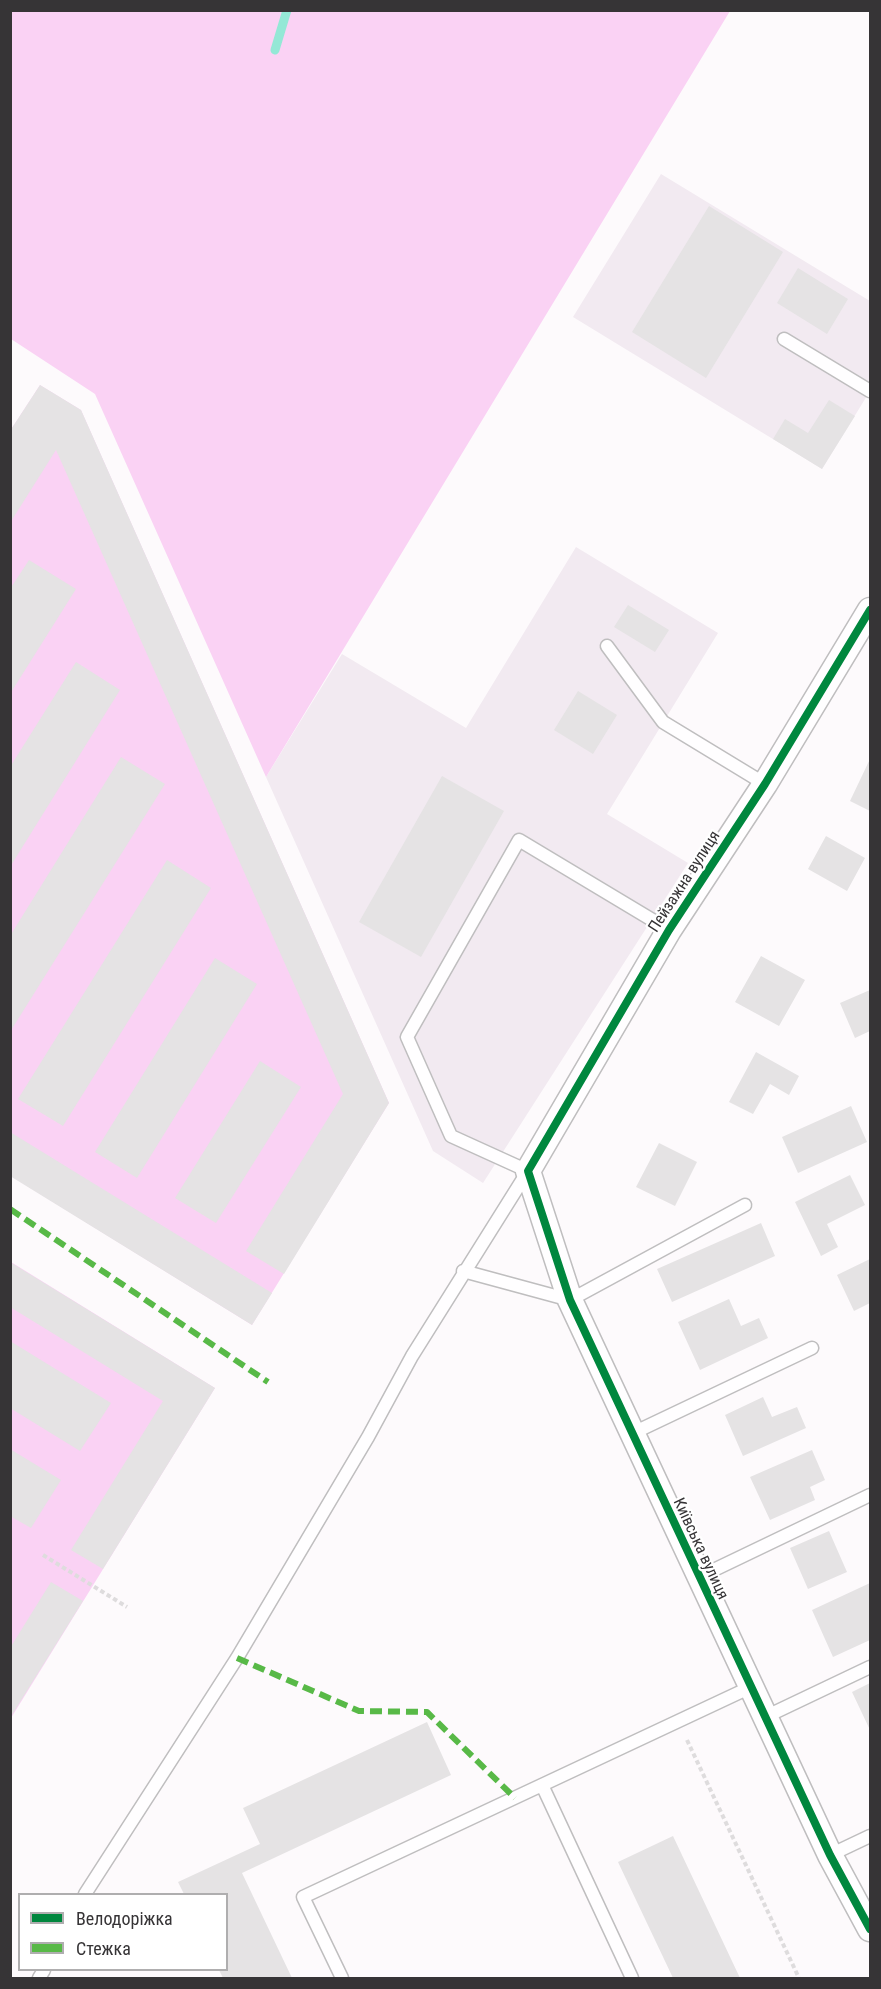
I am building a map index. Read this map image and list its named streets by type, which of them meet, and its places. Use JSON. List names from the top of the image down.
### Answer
{
  "streets": {
    "street": ["Пейзажна вулиця", "Київська вулиця"]
  },
  "crossings": [
    ["Пейзажна вулиця", "Київська вулиця"]
  ],
  "legend": ["Велодоріжка", "Стежка"]
}
